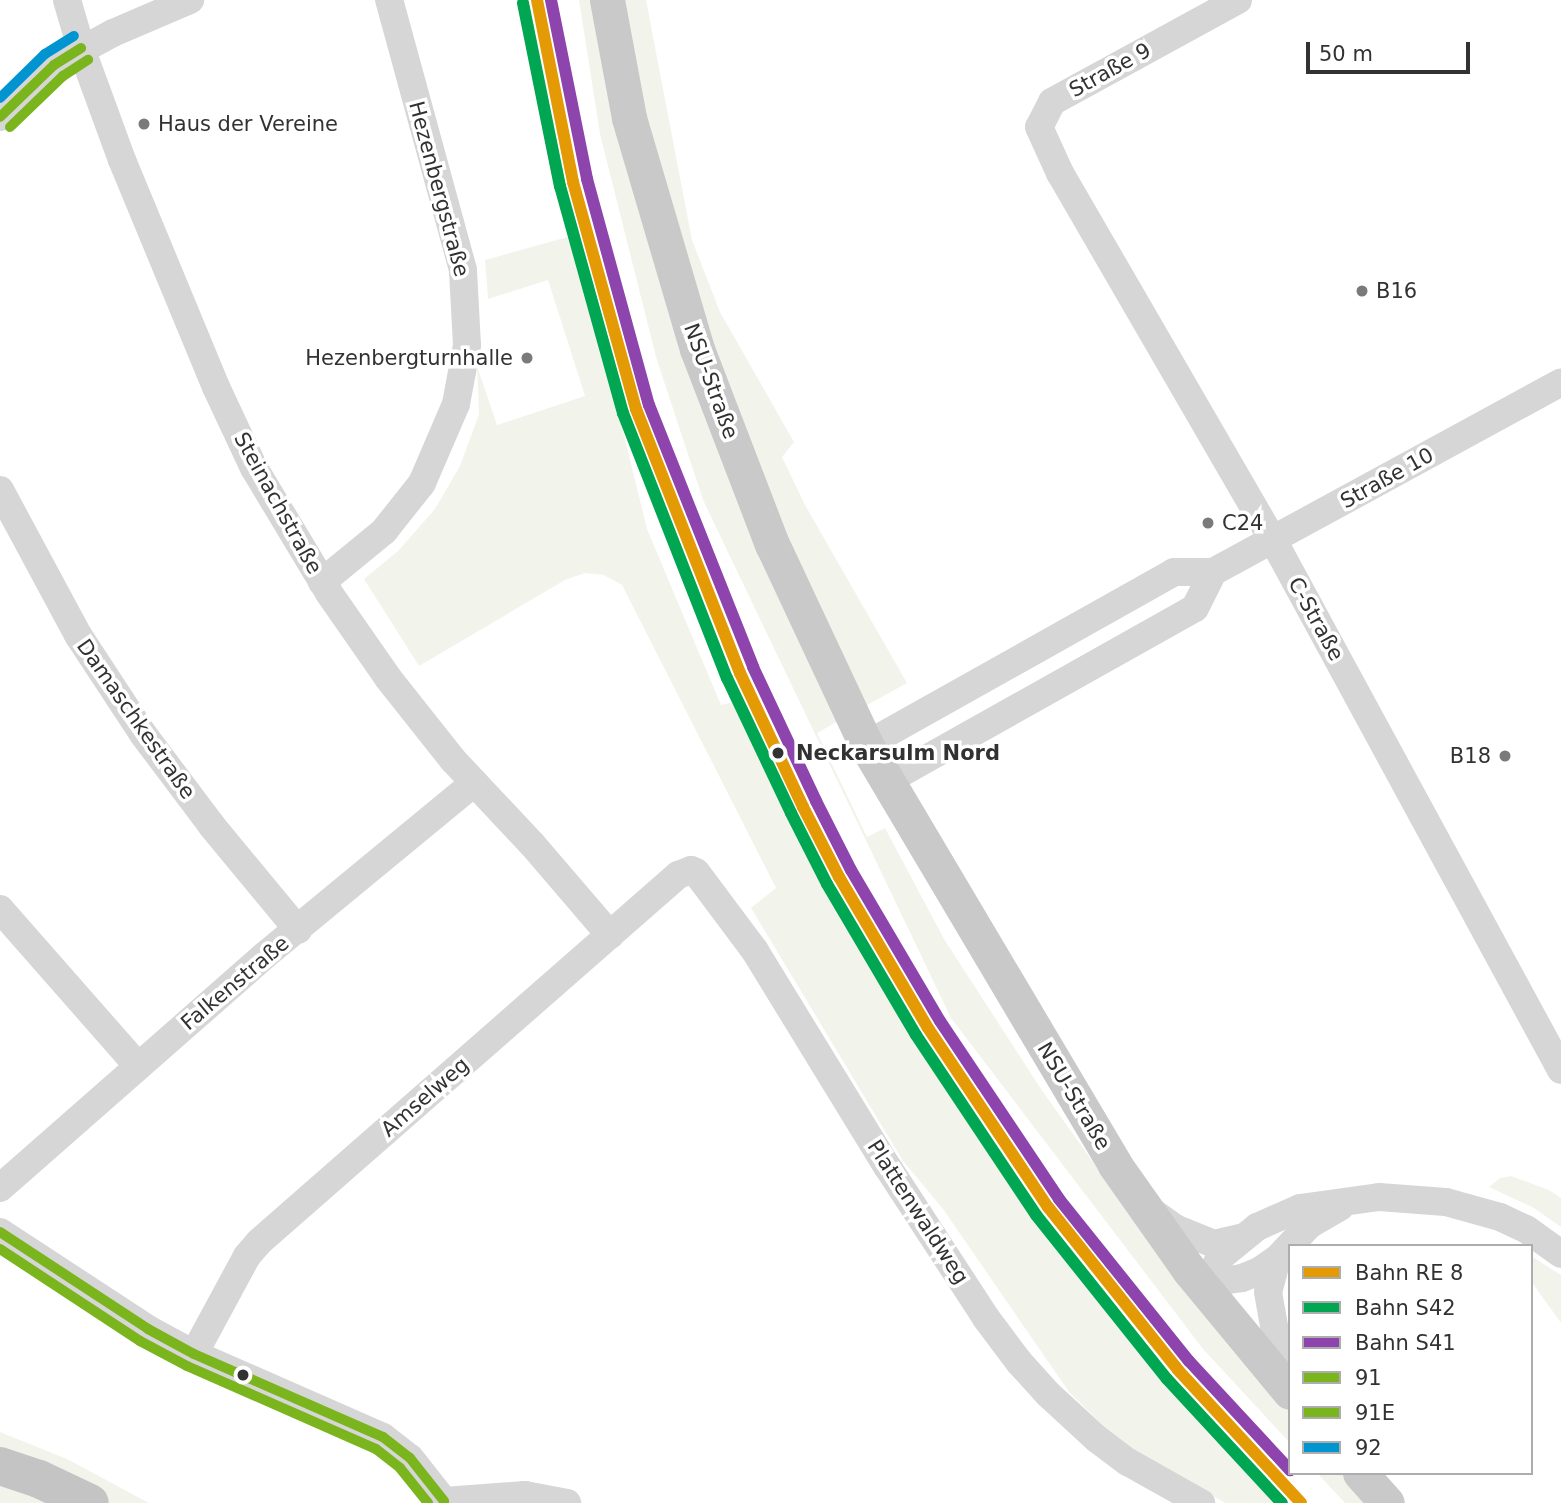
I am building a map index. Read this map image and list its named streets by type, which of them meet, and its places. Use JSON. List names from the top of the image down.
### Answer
{
  "streets": {
    "main road": ["NSU-Straße"],
    "street": [
      "Straße 9",
      "Hezenbergstraße",
      "Straße 10",
      "Steinachstraße",
      "C-Straße",
      "Damaschkestraße",
      "Falkenstraße",
      "Amselweg",
      "Plattenwaldweg"
    ]
  },
  "crossings": [
    ["Straße 9", "C-Straße"],
    ["Hezenbergstraße", "Steinachstraße"],
    ["Straße 10", "C-Straße"],
    ["Steinachstraße", "Falkenstraße"],
    ["Steinachstraße", "Amselweg"],
    ["Damaschkestraße", "Falkenstraße"],
    ["Amselweg", "Plattenwaldweg"]
  ],
  "places": [
    "Haus der Vereine",
    "B16",
    "Hezenbergturnhalle",
    "C24",
    "Neckarsulm Nord",
    "B18"
  ],
  "lines": [
    "rail line S41",
    "rail line S42",
    "transit line 92",
    "transit line 91",
    "transit line 91E"
  ],
  "legend": [
    "Bahn RE 8",
    "Bahn S42",
    "Bahn S41",
    "91",
    "91E",
    "92"
  ],
  "scale_bar": "50 m"
}
